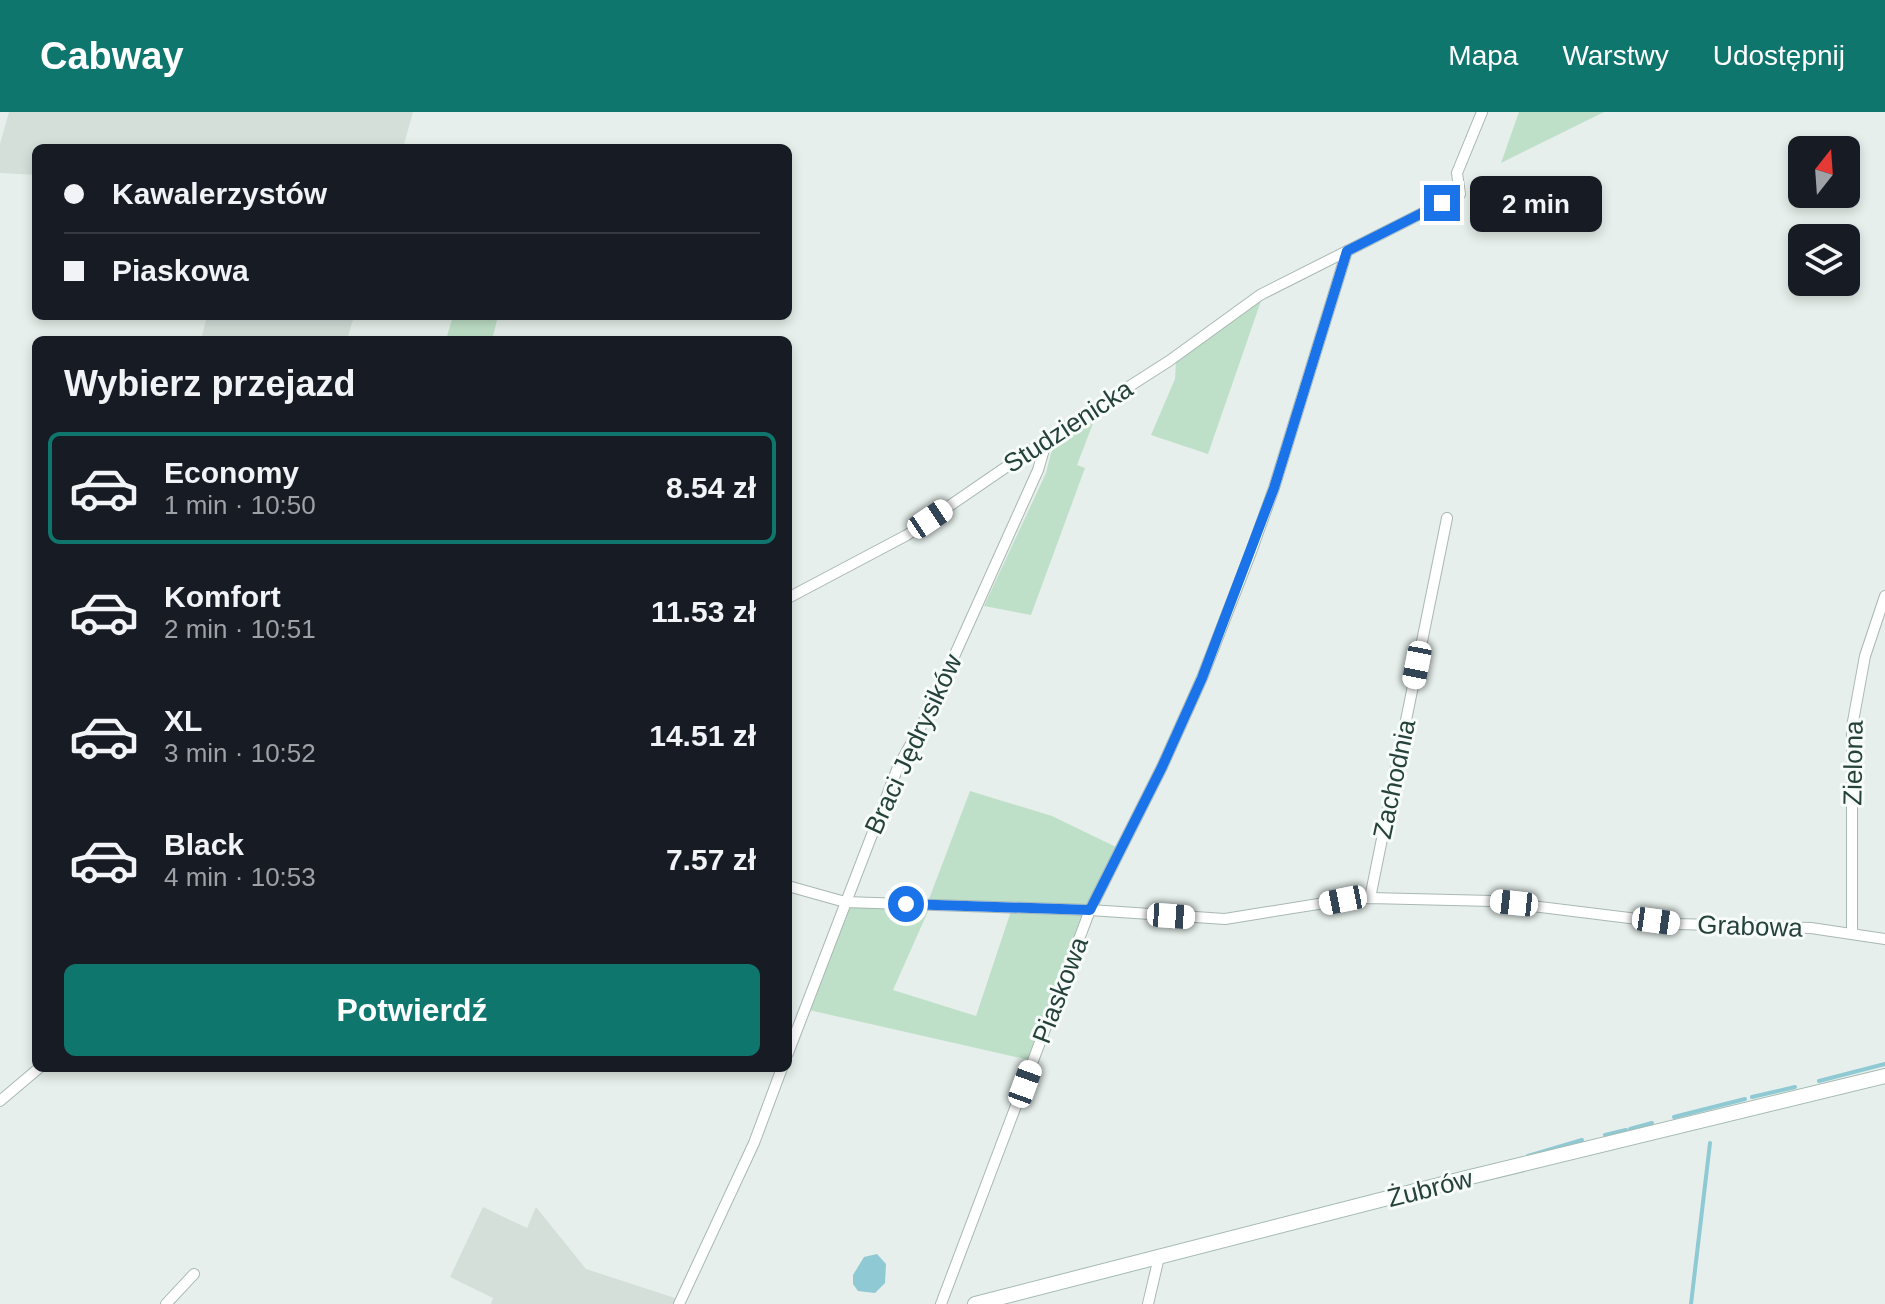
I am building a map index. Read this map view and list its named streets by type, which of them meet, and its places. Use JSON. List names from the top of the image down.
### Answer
{
  "streets": {
    "main road": ["Żubrów"],
    "street": [
      "Studzienicka",
      "Braci Jędrysików",
      "Zielona",
      "Zachodnia",
      "Grabowa",
      "Piaskowa"
    ]
  },
  "crossings": [
    ["Studzienicka", "Braci Jędrysików"],
    ["Studzienicka", "Piaskowa"],
    ["Braci Jędrysików", "Grabowa"],
    ["Zielona", "Grabowa"],
    ["Zachodnia", "Grabowa"],
    ["Grabowa", "Piaskowa"]
  ],
  "north": "top",
  "page": {
    "header": "Cabway",
    "nav": ["Mapa", "Warstwy", "Udostępnij"],
    "banner": ["Kawalerzystów", "Piaskowa"],
    "bubble": "2 min",
    "heading": "Wybierz przejazd",
    "list": [
      {
        "name": "Economy",
        "note": "1 min · 10:50",
        "value": "8.54 zł"
      },
      {
        "name": "Komfort",
        "note": "2 min · 10:51",
        "value": "11.53 zł"
      },
      {
        "name": "XL",
        "note": "3 min · 10:52",
        "value": "14.51 zł"
      },
      {
        "name": "Black",
        "note": "4 min · 10:53",
        "value": "7.57 zł"
      }
    ],
    "buttons": "Potwierdź"
  }
}
